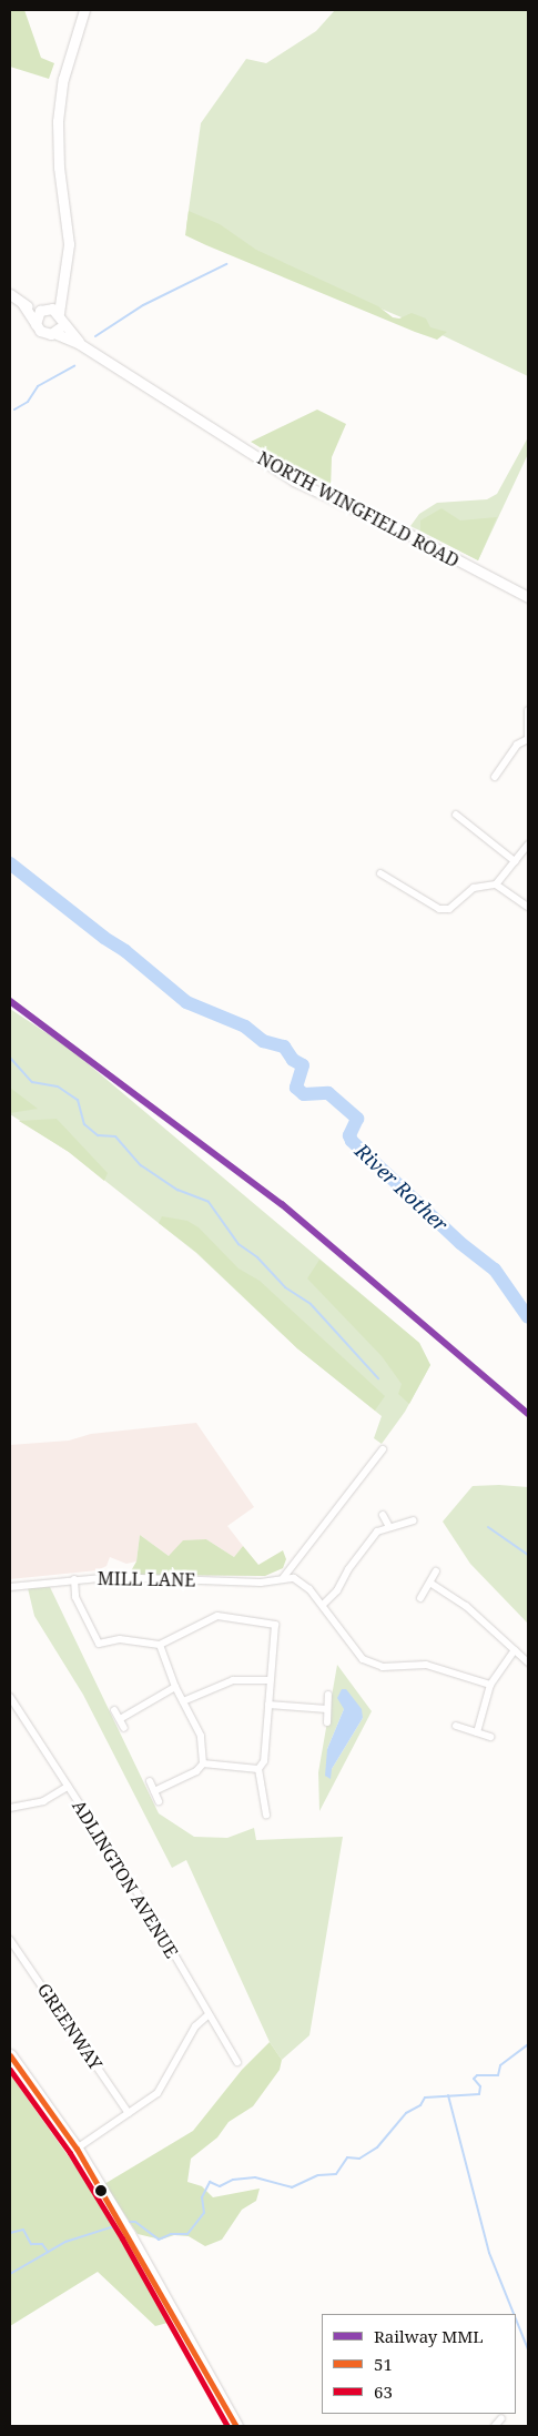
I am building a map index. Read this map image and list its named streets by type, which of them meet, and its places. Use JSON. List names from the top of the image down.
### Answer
{
  "streets": {
    "main road": ["NORTH WINGFIELD ROAD"],
    "street": ["MILL LANE", "ADLINGTON AVENUE", "GREENWAY"]
  },
  "water": ["River Rother"],
  "lines": ["rail line MML", "transit line 51", "transit line 63"],
  "legend": ["Railway MML", "51", "63"]
}
